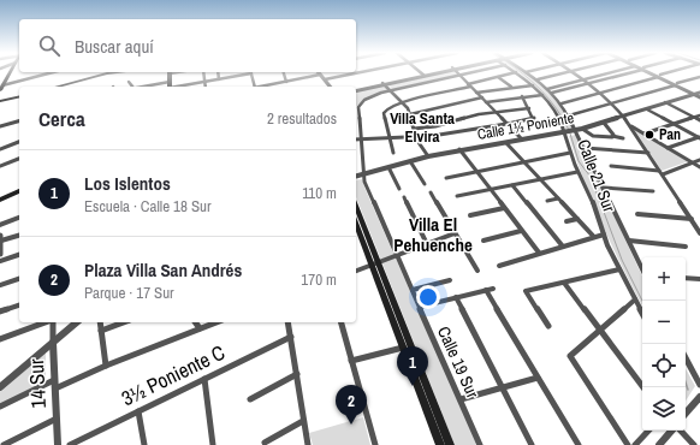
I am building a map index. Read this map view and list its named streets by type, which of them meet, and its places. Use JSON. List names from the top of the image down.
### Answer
{
  "streets": {
    "street": [
      "Calle 1½ Poniente",
      "Calle 21 Sur",
      "Calle 19 Sur",
      "3½ Poniente C",
      "14 Sur"
    ]
  },
  "crossings": [
    ["Calle 1½ Poniente", "Calle 21 Sur"],
    ["Calle 1½ Poniente", "Calle 19 Sur"]
  ],
  "districts": ["Villa Santa Elvira", "Villa El Pehuenche"],
  "places": ["Pan"],
  "page": {
    "search": "Buscar aquí",
    "heading": ["Cerca", "2 resultados"],
    "list": [
      {
        "mark": "1",
        "name": "Los Islentos",
        "note": "Escuela · Calle 18 Sur",
        "value": "110 m"
      },
      {
        "mark": "2",
        "name": "Plaza Villa San Andrés",
        "note": "Parque · 17 Sur",
        "value": "170 m"
      }
    ],
    "map_buttons": ["+", "−"],
    "pins": ["1", "2"]
  }
}
